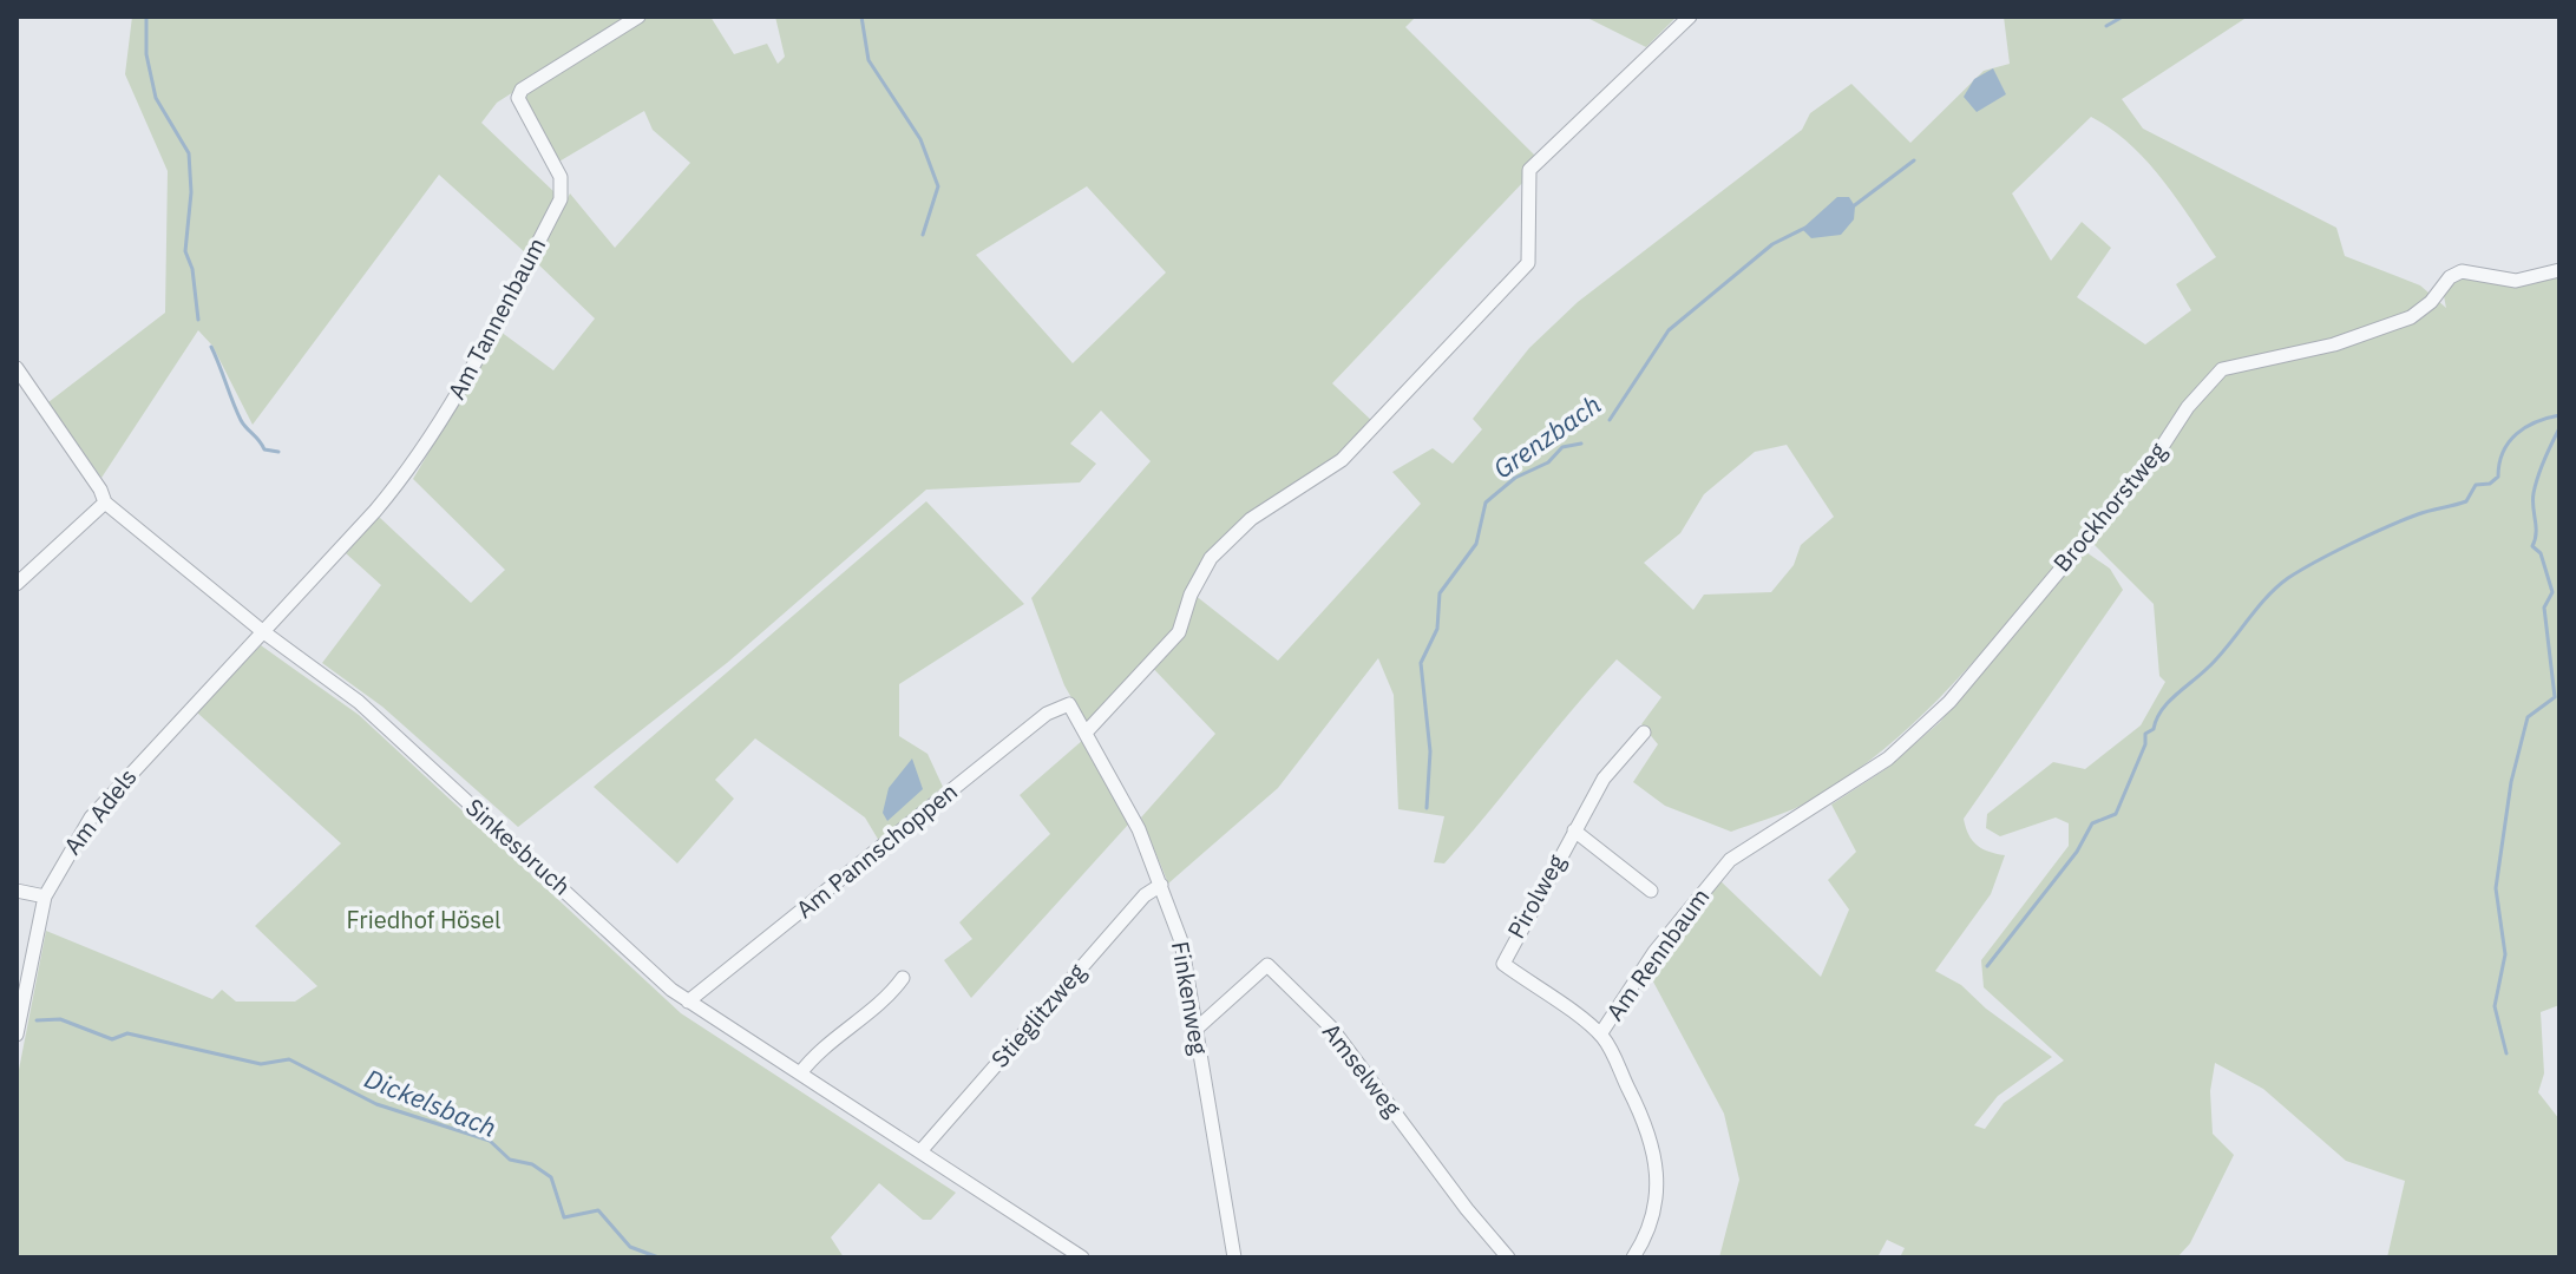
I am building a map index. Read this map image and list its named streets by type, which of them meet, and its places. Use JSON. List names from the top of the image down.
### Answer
{
  "streets": {
    "street": [
      "Am Tannenbaum",
      "Brockhorstweg",
      "Am Adels",
      "Sinkesbruch",
      "Am Pannschoppen",
      "Pirolweg",
      "Am Rennbaum",
      "Finkenweg",
      "Stieglitzweg",
      "Amselweg"
    ]
  },
  "crossings": [
    ["Am Tannenbaum", "Am Adels"],
    ["Am Tannenbaum", "Sinkesbruch"],
    ["Brockhorstweg", "Am Rennbaum"],
    ["Am Adels", "Sinkesbruch"],
    ["Sinkesbruch", "Am Pannschoppen"],
    ["Sinkesbruch", "Stieglitzweg"],
    ["Am Pannschoppen", "Finkenweg"],
    ["Pirolweg", "Am Rennbaum"],
    ["Finkenweg", "Stieglitzweg"],
    ["Finkenweg", "Amselweg"]
  ],
  "water": ["Grenzbach", "Dickelsbach"],
  "parks": ["Friedhof Hösel"]
}
